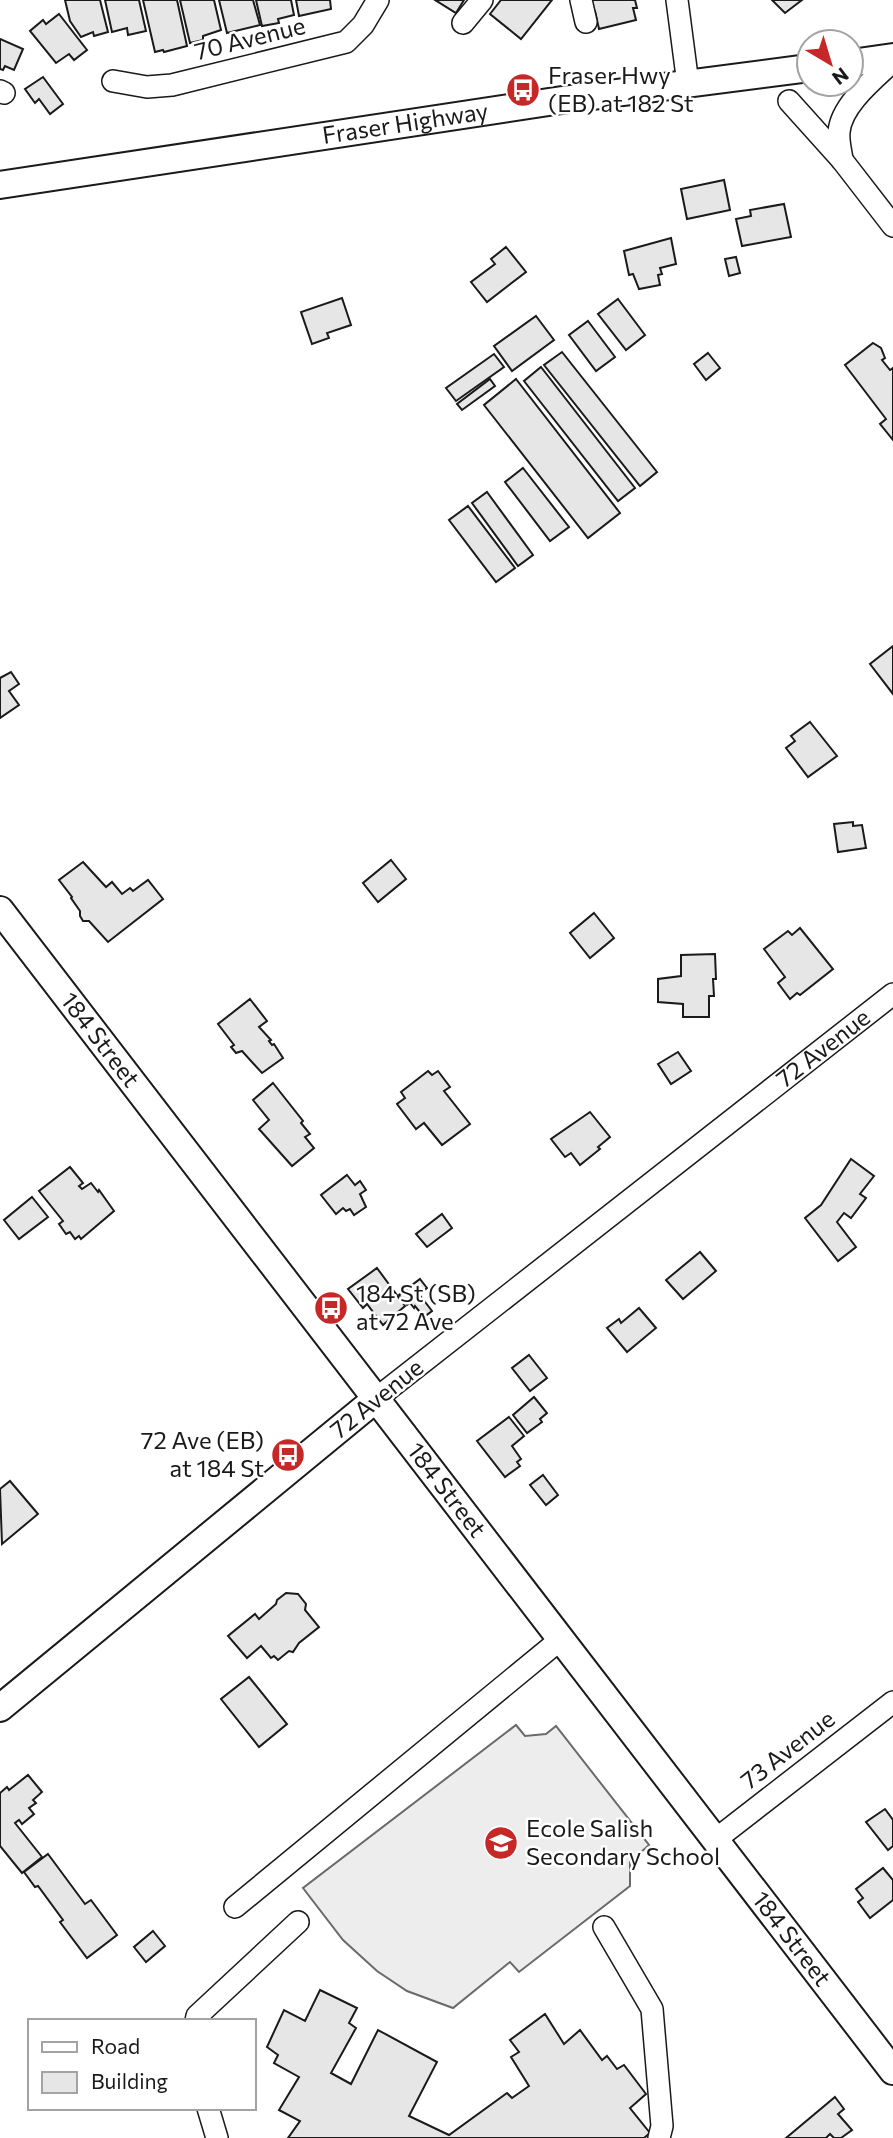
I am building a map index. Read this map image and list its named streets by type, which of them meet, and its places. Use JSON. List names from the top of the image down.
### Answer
{
  "streets": {
    "main road": ["Fraser Highway", "184 Street", "72 Avenue"],
    "street": ["70 Avenue", "73 Avenue"]
  },
  "crossings": [
    ["184 Street", "72 Avenue"],
    ["184 Street", "73 Avenue"]
  ],
  "places": {
    "bus stop": ["Fraser Hwy (EB) at 182 St", "184 St (SB) at 72 Ave", "72 Ave (EB) at 184 St"],
    "school or university": ["Ecole Salish Secondary School"]
  },
  "legend": ["Road", "Building"],
  "north": "bottom right"
}
